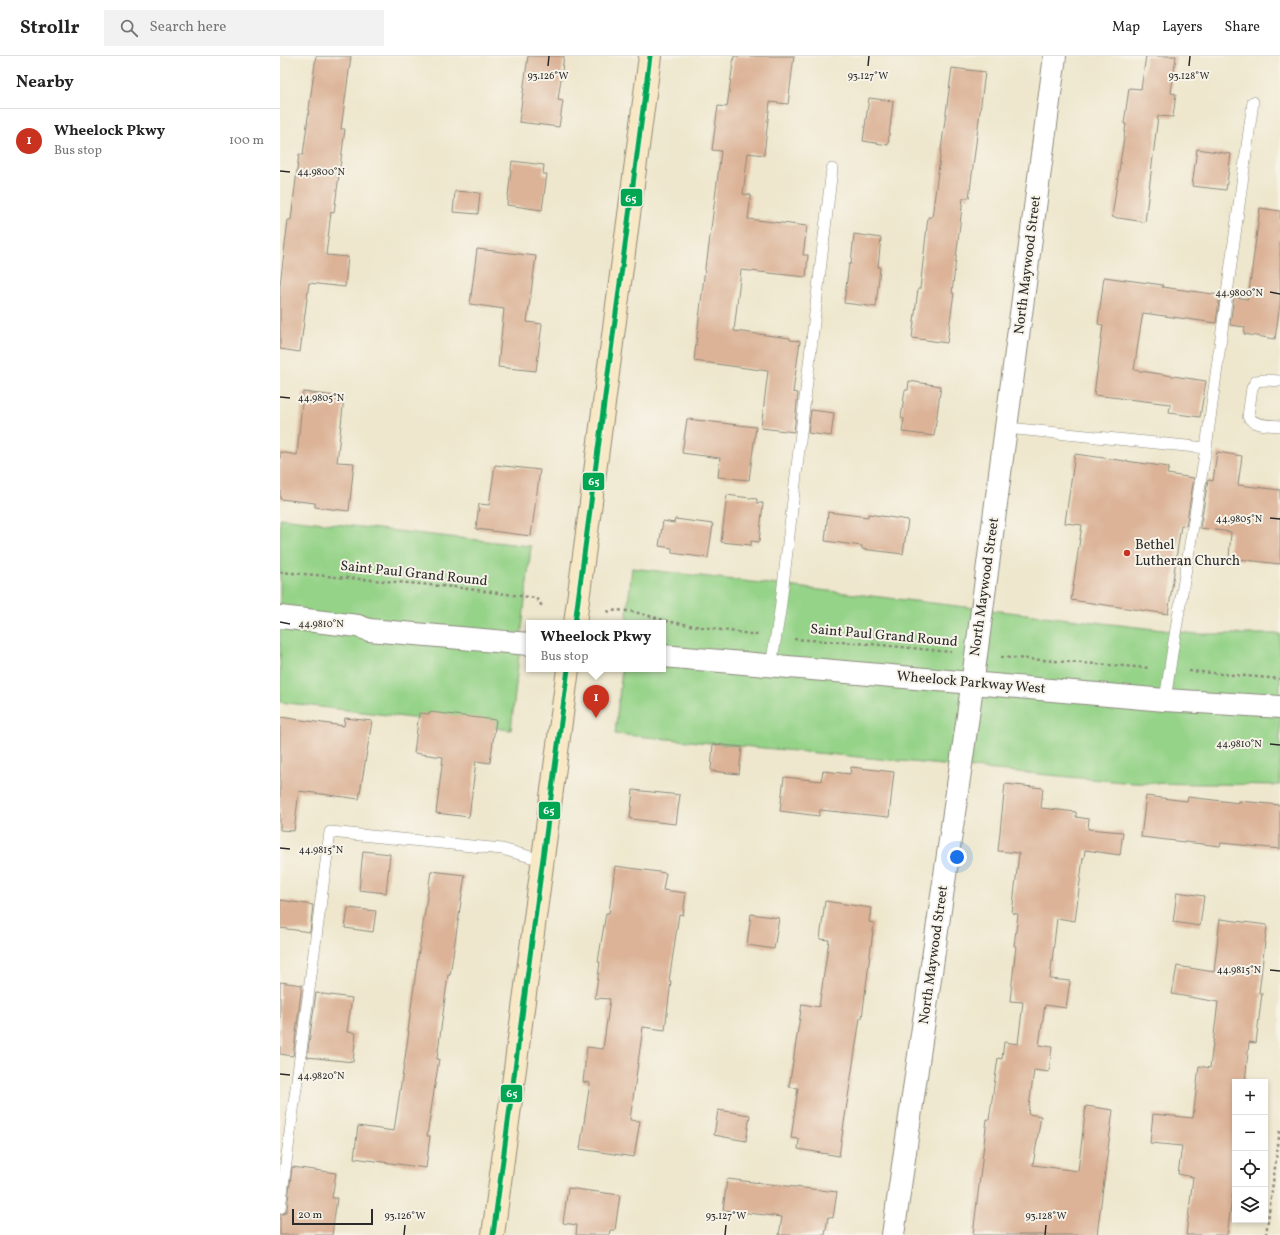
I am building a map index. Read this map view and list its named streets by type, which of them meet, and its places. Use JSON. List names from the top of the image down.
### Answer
{
  "streets": {
    "street": ["North Maywood Street", "Wheelock Parkway West"],
    "path": ["Saint Paul Grand Round"]
  },
  "crossings": [
    ["North Maywood Street", "Saint Paul Grand Round"],
    ["North Maywood Street", "Wheelock Parkway West"]
  ],
  "places": ["Bethel Lutheran Church"],
  "lines": ["transit line 65"],
  "scale_bar": "20 m",
  "page": {
    "header": "Strollr",
    "search": "Search here",
    "nav": ["Map", "Layers", "Share"],
    "heading": "Nearby",
    "list": [
      {
        "mark": "1",
        "name": "Wheelock Pkwy",
        "note": "Bus stop",
        "value": "100 m"
      }
    ],
    "popup": ["Wheelock Pkwy", "Bus stop"],
    "pins": "1",
    "map_buttons": ["+", "−"],
    "scale": "20 m"
  },
  "coordinates": [
    "93.126°W",
    "93.127°W",
    "93.128°W",
    "44.9800°N",
    "44.9805°N",
    "44.9810°N",
    "44.9815°N",
    "44.9820°N"
  ]
}
